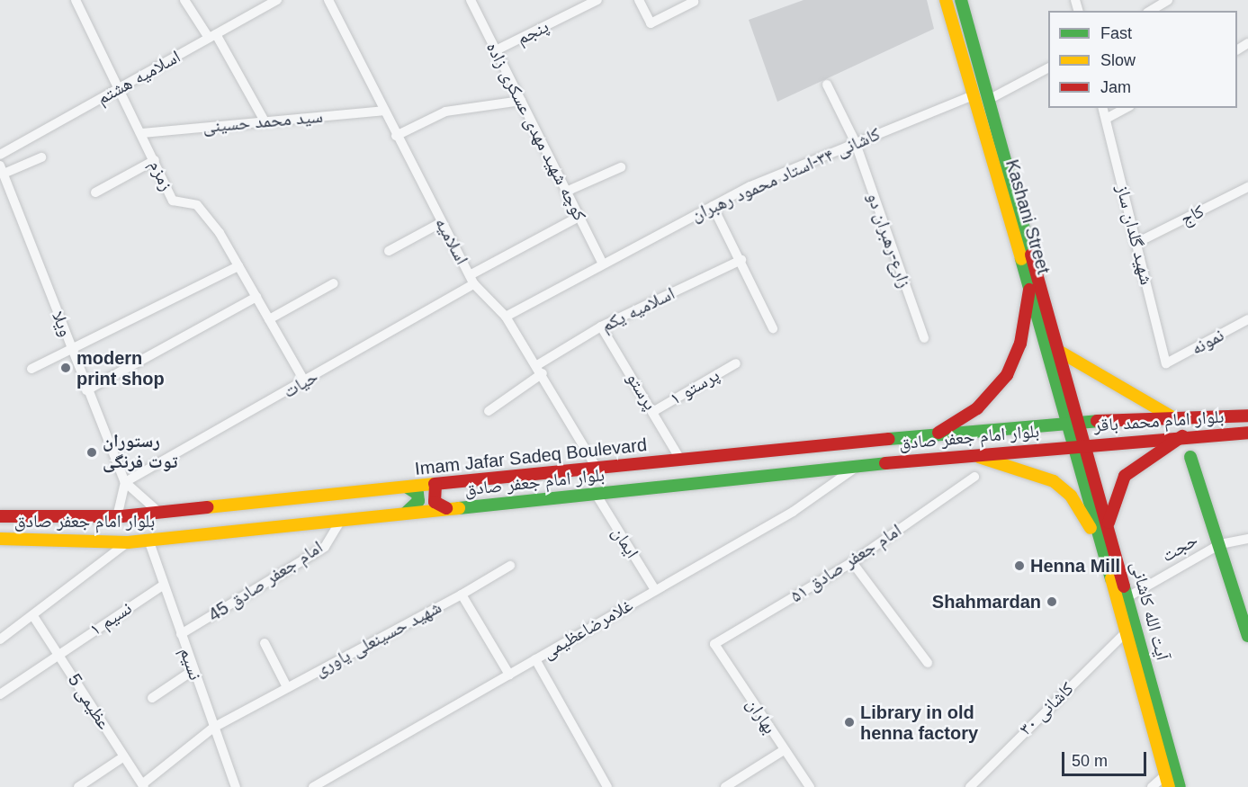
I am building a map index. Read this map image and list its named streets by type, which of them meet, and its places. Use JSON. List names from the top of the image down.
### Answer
{
  "streets": {
    "main road": [
      "Kashani Street",
      "بلوار امام محمد باقر",
      "بلوار امام جعفر صادق",
      "Imam Jafar Sadeq Boulevard",
      "حجت",
      "آیت الله کاشانی"
    ],
    "street": [
      "پنجم",
      "اسلامیه هشتم",
      "سید محمد حسینی",
      "کوچه شهید مهدی عسکری زاده",
      "کاشانی ۳۴-استاد محمود رهبران",
      "زمزم",
      "کاج",
      "شهید گلدان ساز",
      "زارع-رهبران دو",
      "اسلامیه",
      "اسلامیه یکم",
      "ویلا",
      "نمونه",
      "حیات",
      "پرستو ۱",
      "پرستو",
      "ایمان",
      "امام جعفر صادق ۵۱",
      "امام جعفر صادق 45",
      "نسیم ۱",
      "غلامرضاعظیمی",
      "شهید حسینعلی یاوری",
      "نسیم",
      "عظیمی 5",
      "کاشانی ۳۰",
      "بهاران"
    ]
  },
  "crossings": [
    ["پنجم", "کوچه شهید مهدی عسکری زاده"],
    ["اسلامیه هشتم", "زمزم"],
    ["سید محمد حسینی", "زمزم"],
    ["سید محمد حسینی", "اسلامیه"],
    ["کوچه شهید مهدی عسکری زاده", "کاشانی ۳۴-استاد محمود رهبران"],
    ["کوچه شهید مهدی عسکری زاده", "حیات"],
    ["کاشانی ۳۴-استاد محمود رهبران", "Kashani Street"],
    ["کاشانی ۳۴-استاد محمود رهبران", "زارع-رهبران دو"],
    ["کاشانی ۳۴-استاد محمود رهبران", "اسلامیه"],
    ["زمزم", "حیات"],
    ["کاج", "شهید گلدان ساز"],
    ["Kashani Street", "بلوار امام محمد باقر"],
    ["Kashani Street", "بلوار امام جعفر صادق"],
    ["Kashani Street", "Imam Jafar Sadeq Boulevard"],
    ["Kashani Street", "آیت الله کاشانی"],
    ["شهید گلدان ساز", "نمونه"],
    ["اسلامیه", "اسلامیه یکم"],
    ["اسلامیه", "حیات"],
    ["اسلامیه", "Imam Jafar Sadeq Boulevard"],
    ["اسلامیه یکم", "پرستو"],
    ["ویلا", "حیات"],
    ["ویلا", "Imam Jafar Sadeq Boulevard"],
    ["پرستو ۱", "پرستو"],
    ["پرستو", "Imam Jafar Sadeq Boulevard"],
    ["بلوار امام محمد باقر", "بلوار امام جعفر صادق"],
    ["بلوار امام محمد باقر", "آیت الله کاشانی"],
    ["بلوار امام جعفر صادق", "ایمان"],
    ["بلوار امام جعفر صادق", "امام جعفر صادق 45"],
    ["بلوار امام جعفر صادق", "آیت الله کاشانی"],
    ["بلوار امام جعفر صادق", "غلامرضاعظیمی"],
    ["بلوار امام جعفر صادق", "نسیم"],
    ["ایمان", "غلامرضاعظیمی"],
    ["حجت", "آیت الله کاشانی"],
    ["امام جعفر صادق ۵۱", "بهاران"],
    ["امام جعفر صادق 45", "نسیم"],
    ["آیت الله کاشانی", "کاشانی ۳۰"],
    ["نسیم ۱", "نسیم"],
    ["نسیم ۱", "عظیمی 5"],
    ["غلامرضاعظیمی", "شهید حسینعلی یاوری"],
    ["شهید حسینعلی یاوری", "نسیم"],
    ["شهید حسینعلی یاوری", "عظیمی 5"]
  ],
  "places": [
    "modern print shop",
    "رستوران توت فرنگی",
    "Henna Mill",
    "Shahmardan",
    "Library in old henna factory"
  ],
  "legend": ["Fast", "Slow", "Jam"],
  "scale_bar": "50 m"
}
